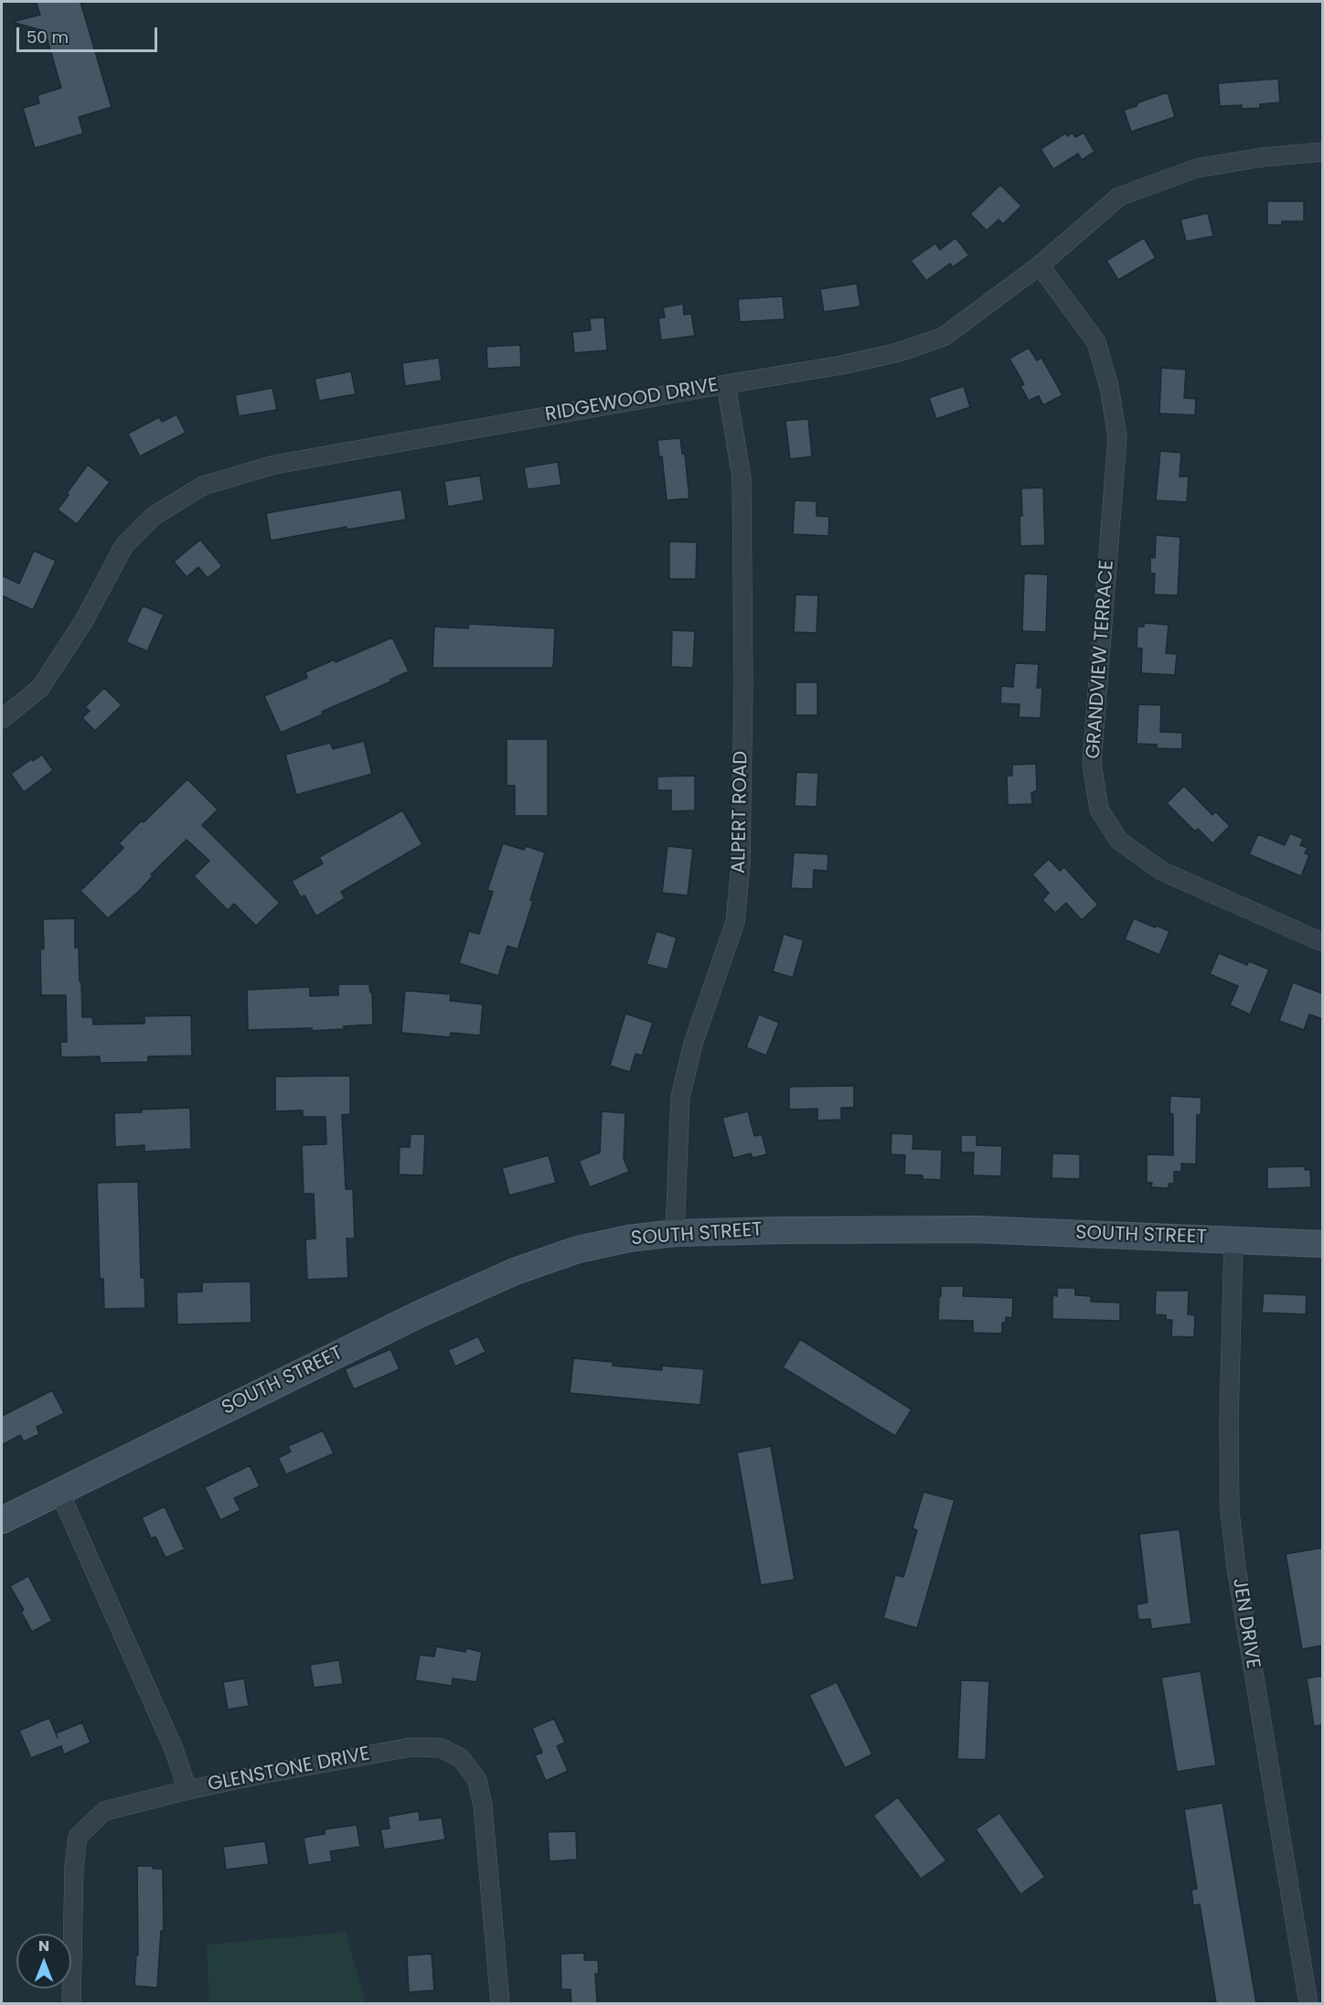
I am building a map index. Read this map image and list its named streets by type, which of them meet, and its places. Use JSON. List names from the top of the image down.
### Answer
{
  "streets": {
    "street": [
      "RIDGEWOOD DRIVE",
      "GRANDVIEW TERRACE",
      "ALPERT ROAD",
      "SOUTH STREET",
      "JEN DRIVE",
      "GLENSTONE DRIVE"
    ]
  },
  "crossings": [
    ["RIDGEWOOD DRIVE", "GRANDVIEW TERRACE"],
    ["RIDGEWOOD DRIVE", "ALPERT ROAD"],
    ["ALPERT ROAD", "SOUTH STREET"],
    ["SOUTH STREET", "JEN DRIVE"],
    ["SOUTH STREET", "GLENSTONE DRIVE"]
  ],
  "scale_bar": "50 m",
  "north": "top"
}
